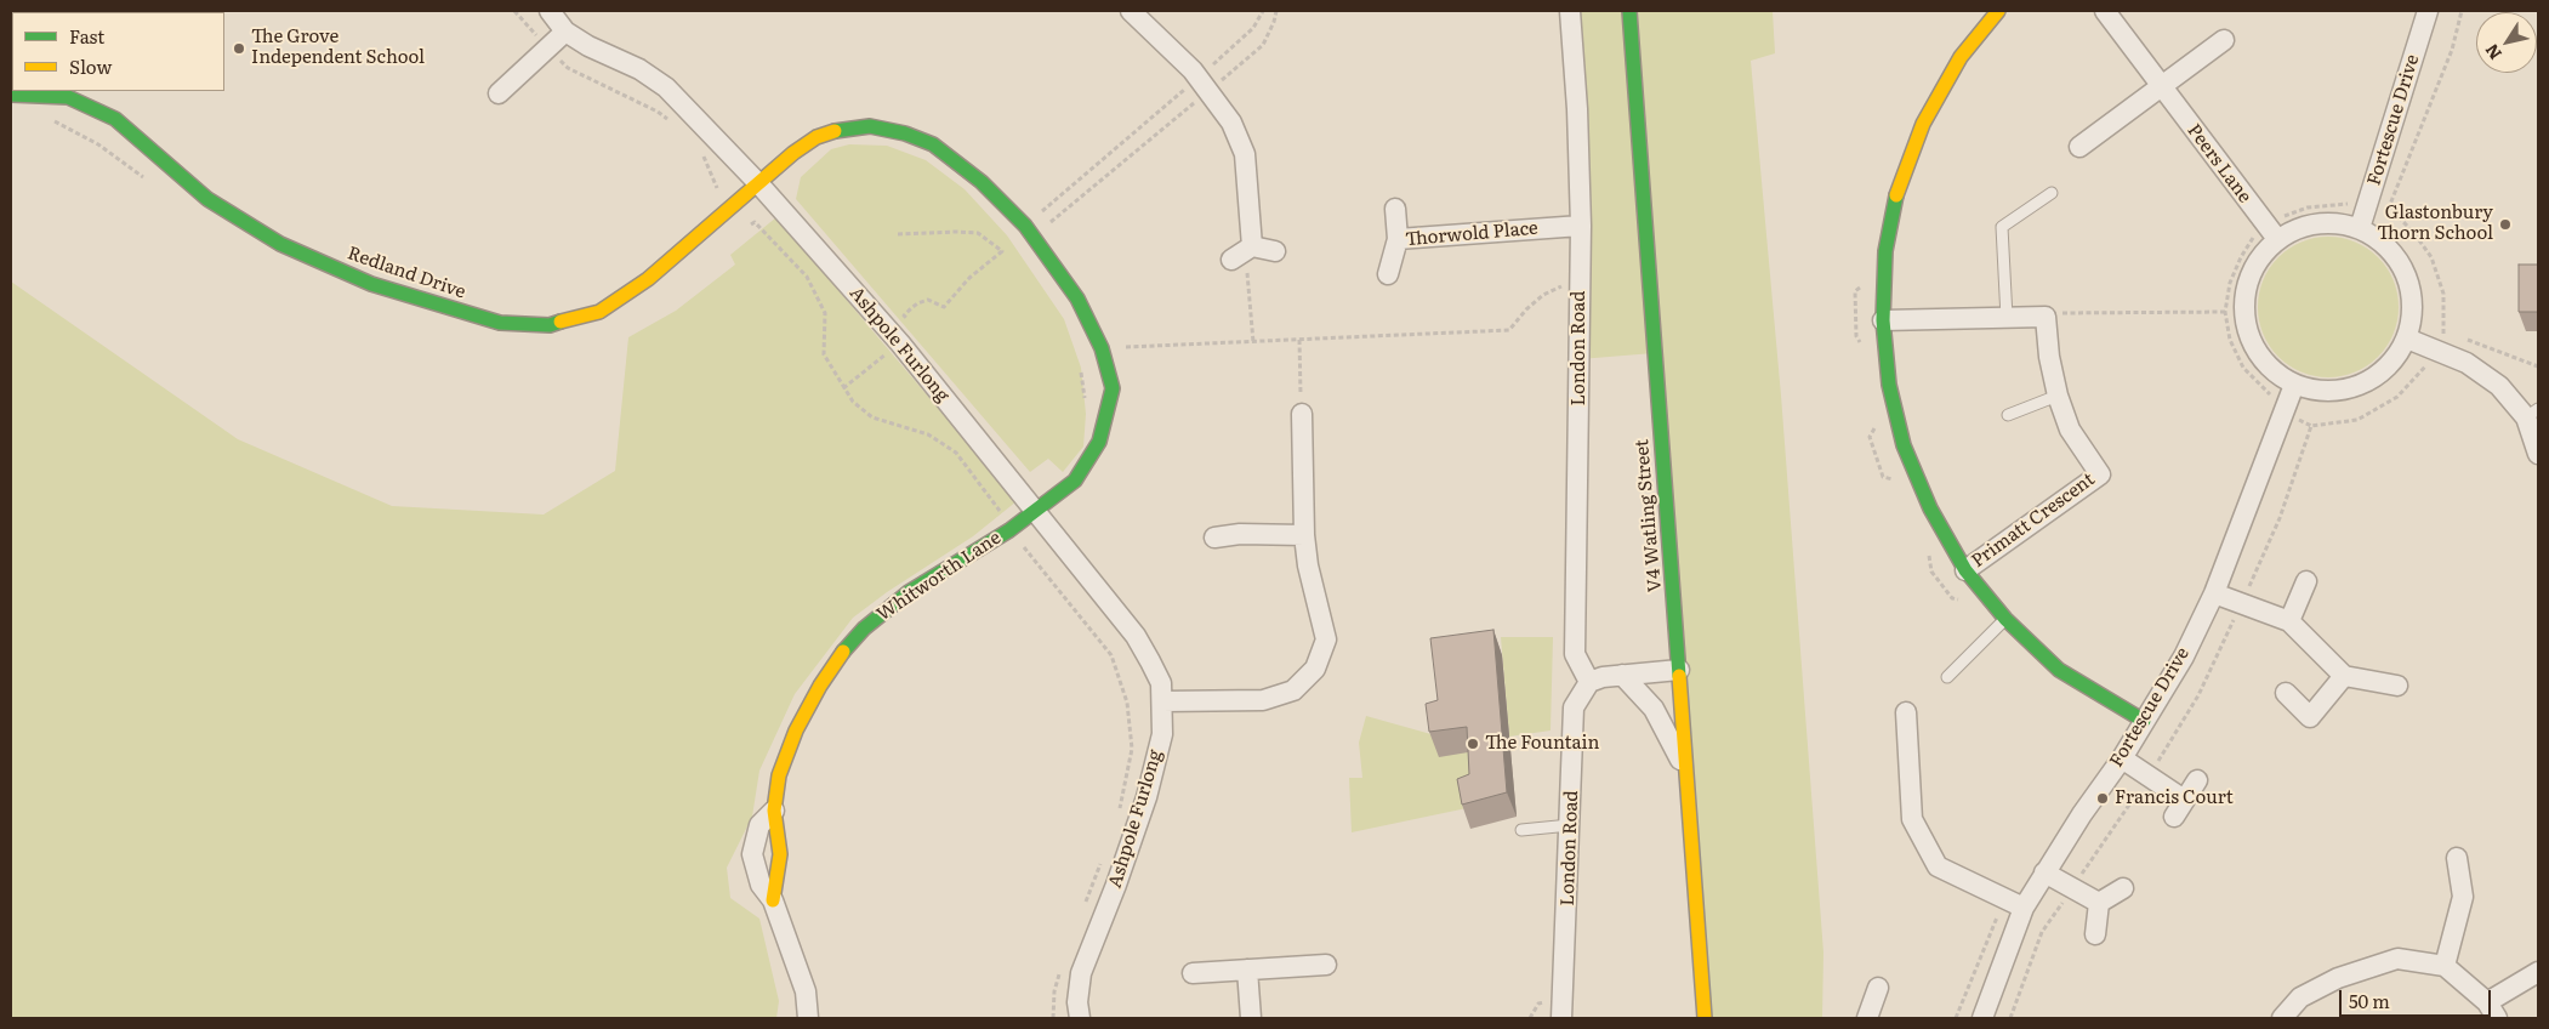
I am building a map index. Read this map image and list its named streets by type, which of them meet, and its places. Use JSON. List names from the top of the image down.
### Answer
{
  "streets": {
    "street": [
      "Fortescue Drive",
      "Peers Lane",
      "Thorwold Place",
      "Redland Drive",
      "Ashpole Furlong",
      "London Road",
      "V4 Watling Street",
      "Primatt Crescent",
      "Whitworth Lane"
    ]
  },
  "crossings": [
    ["Fortescue Drive", "Peers Lane"],
    ["Thorwold Place", "London Road"],
    ["Redland Drive", "Ashpole Furlong"],
    ["Ashpole Furlong", "Whitworth Lane"]
  ],
  "places": [
    "The Grove Independent School",
    "Glastonbury Thorn School",
    "The Fountain",
    "Francis Court"
  ],
  "legend": ["Fast", "Slow"],
  "scale_bar": "50 m",
  "north": "bottom left"
}
